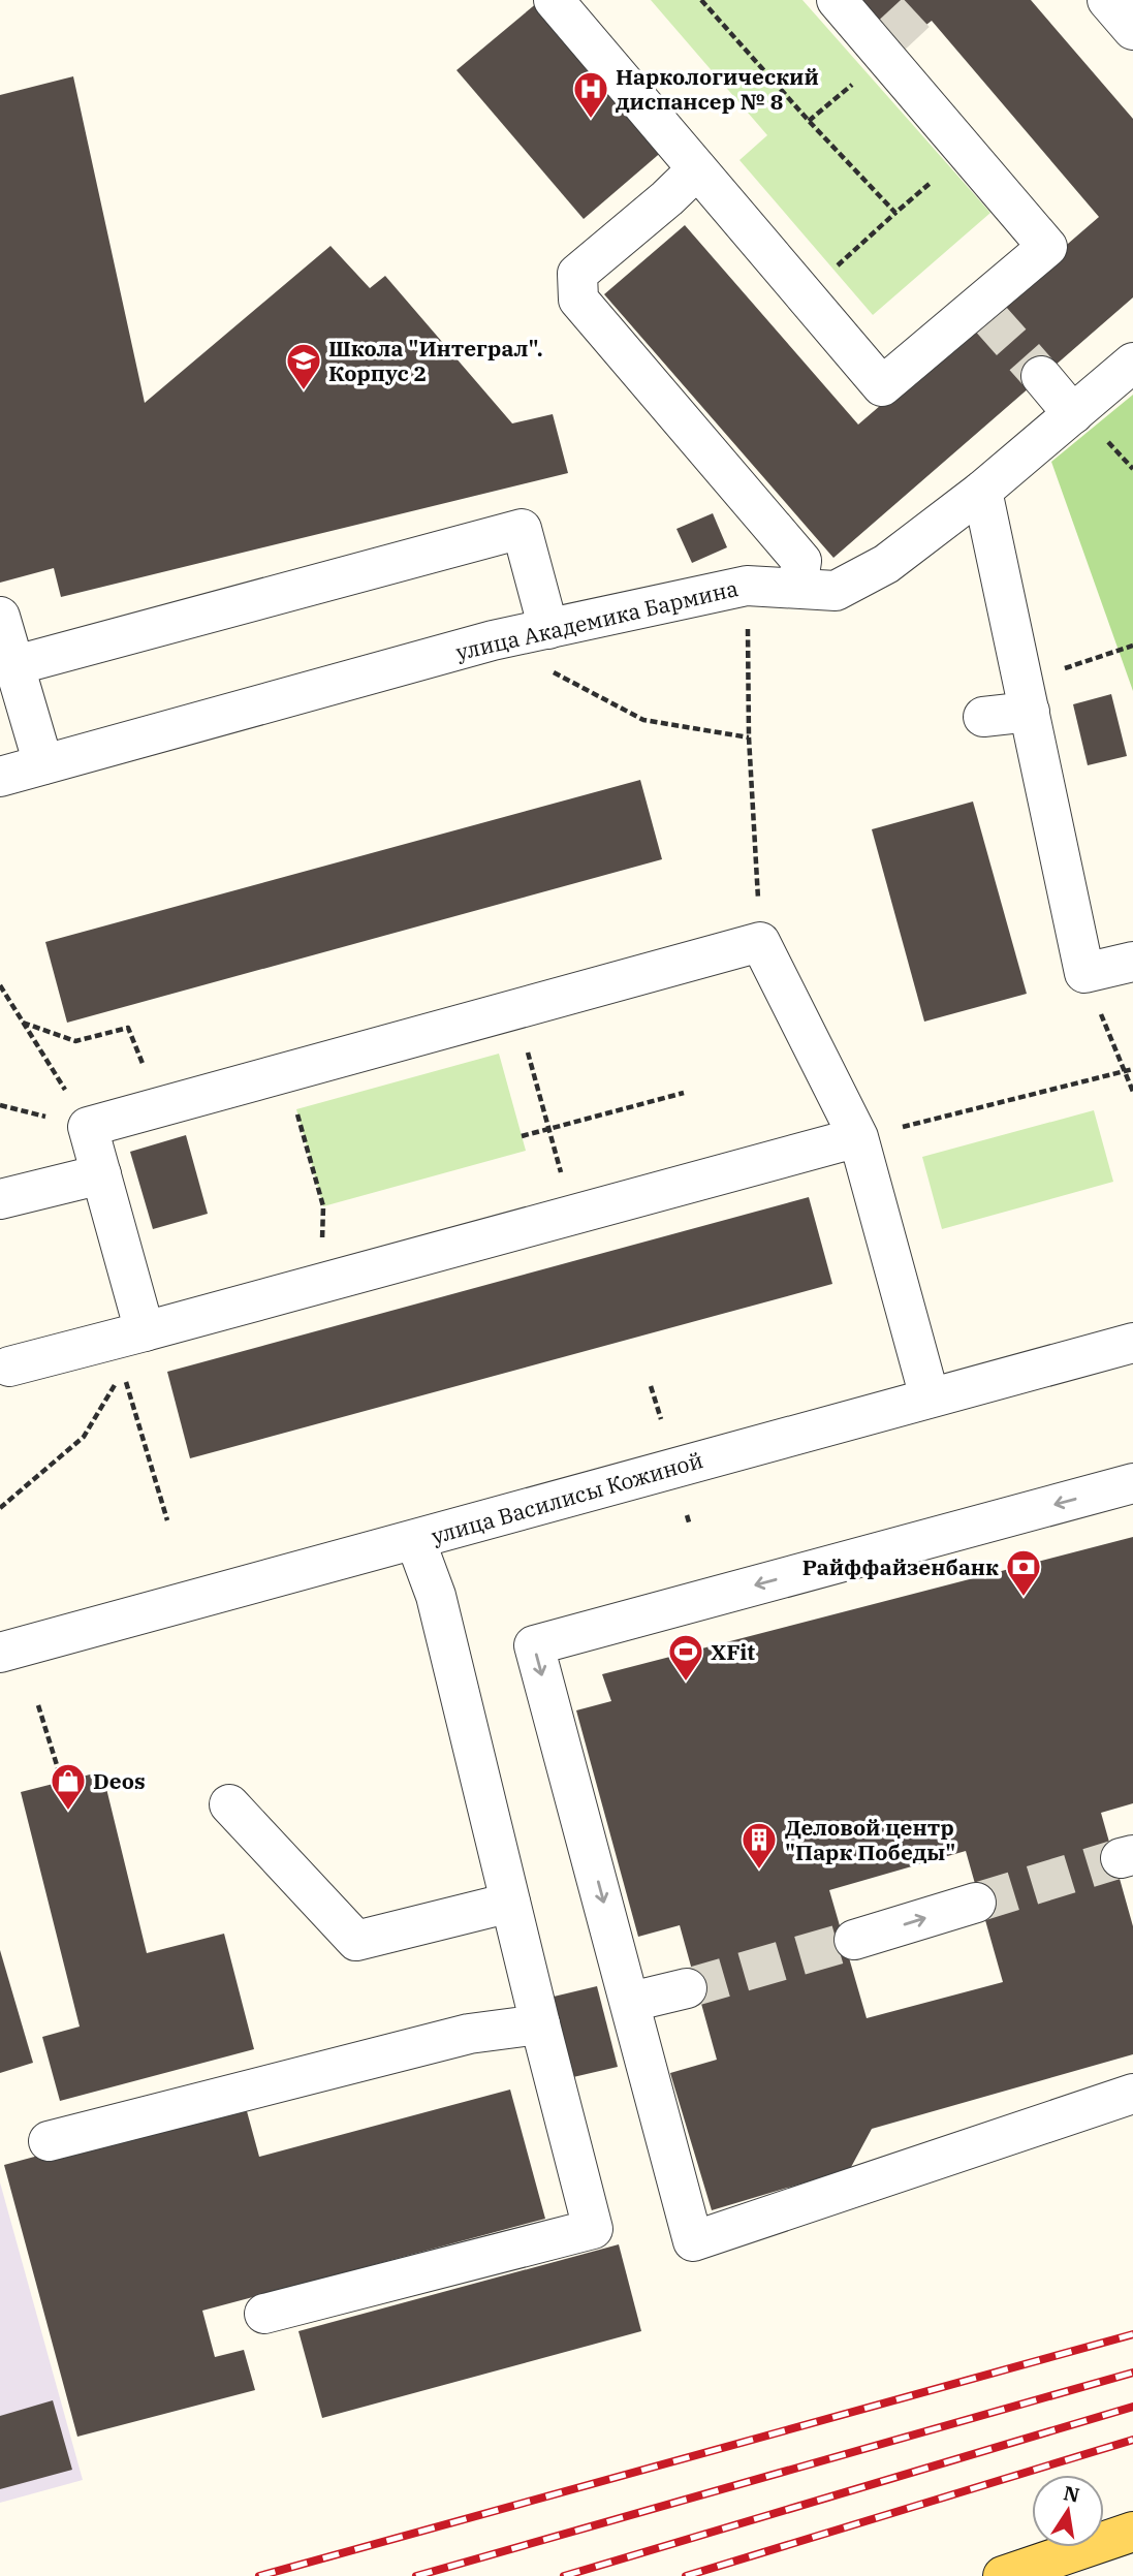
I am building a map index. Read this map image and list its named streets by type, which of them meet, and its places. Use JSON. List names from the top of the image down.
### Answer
{
  "streets": {
    "street": ["улица Академика Бармина", "улица Василисы Кожиной"]
  },
  "places": {
    "hospital": ["Наркологический диспансер № 8"],
    "school or university": ["Школа \"Интеграл\". Корпус 2"],
    "bank": ["Райффайзенбанк"],
    "sports": ["XFit"],
    "shop": ["Deos"],
    "building": ["Деловой центр \"Парк Победы\""]
  },
  "north": "top"
}
